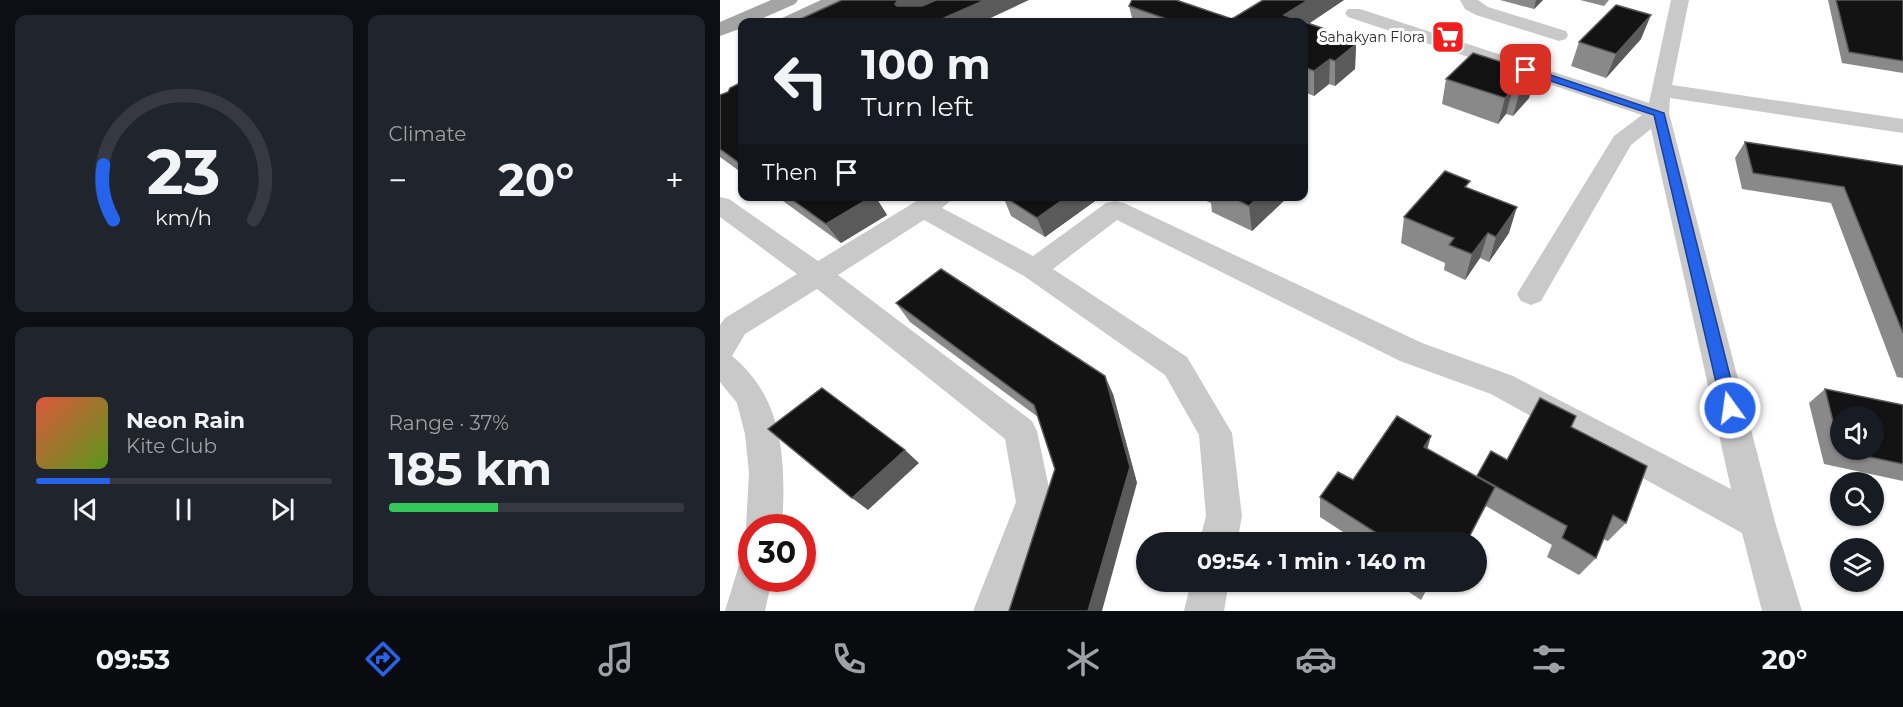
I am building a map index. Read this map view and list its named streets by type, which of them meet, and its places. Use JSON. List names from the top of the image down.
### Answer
{
  "places": {
    "supermarket": ["Sahakyan Flora"]
  },
  "page": {
    "tile": [
      "Climate",
      ["Range · 37%", "185 km"]
    ],
    "turn": ["100 m", "Turn left"],
    "then": "Then",
    "heat": ["−", "20°", "+"],
    "song": ["Neon Rain", "Kite Club"],
    "limit": "30",
    "trip": "09:54 · 1 min · 140 m",
    "tabs": ["09:53", "20°"],
    "gauge": ["23", "km/h"]
  }
}
